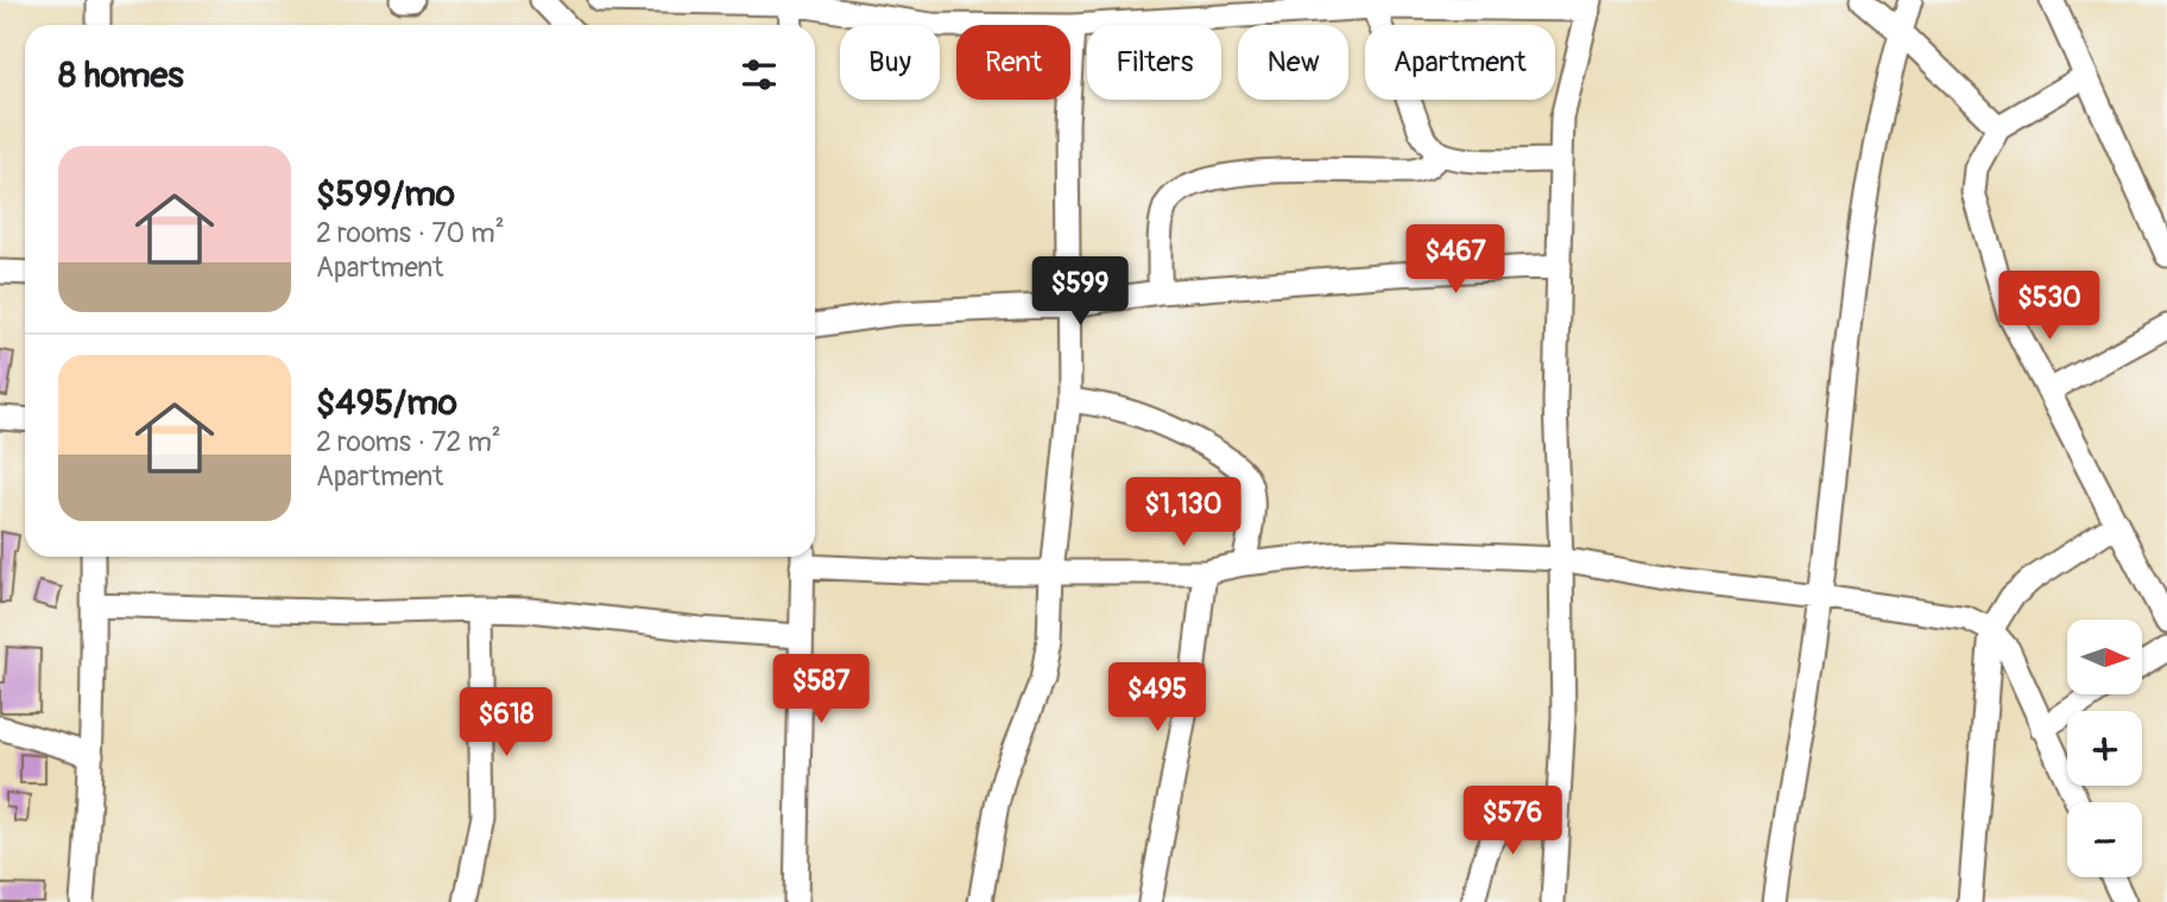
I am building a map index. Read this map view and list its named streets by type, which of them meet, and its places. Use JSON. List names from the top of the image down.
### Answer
{
  "north": "right",
  "page": {
    "chip": [
      "Buy",
      "Rent",
      "Filters",
      "New",
      "Apartment"
    ],
    "heading": "8 homes",
    "list": [
      {
        "name": "$599/mo",
        "note": "2 rooms · 70 m² · Apartment"
      },
      {
        "name": "$495/mo",
        "note": "2 rooms · 72 m² · Apartment"
      }
    ],
    "price": [
      "$467",
      "$599",
      "$530",
      "$1,130",
      "$587",
      "$495",
      "$618",
      "$576"
    ],
    "map_buttons": ["+", "−"]
  }
}
